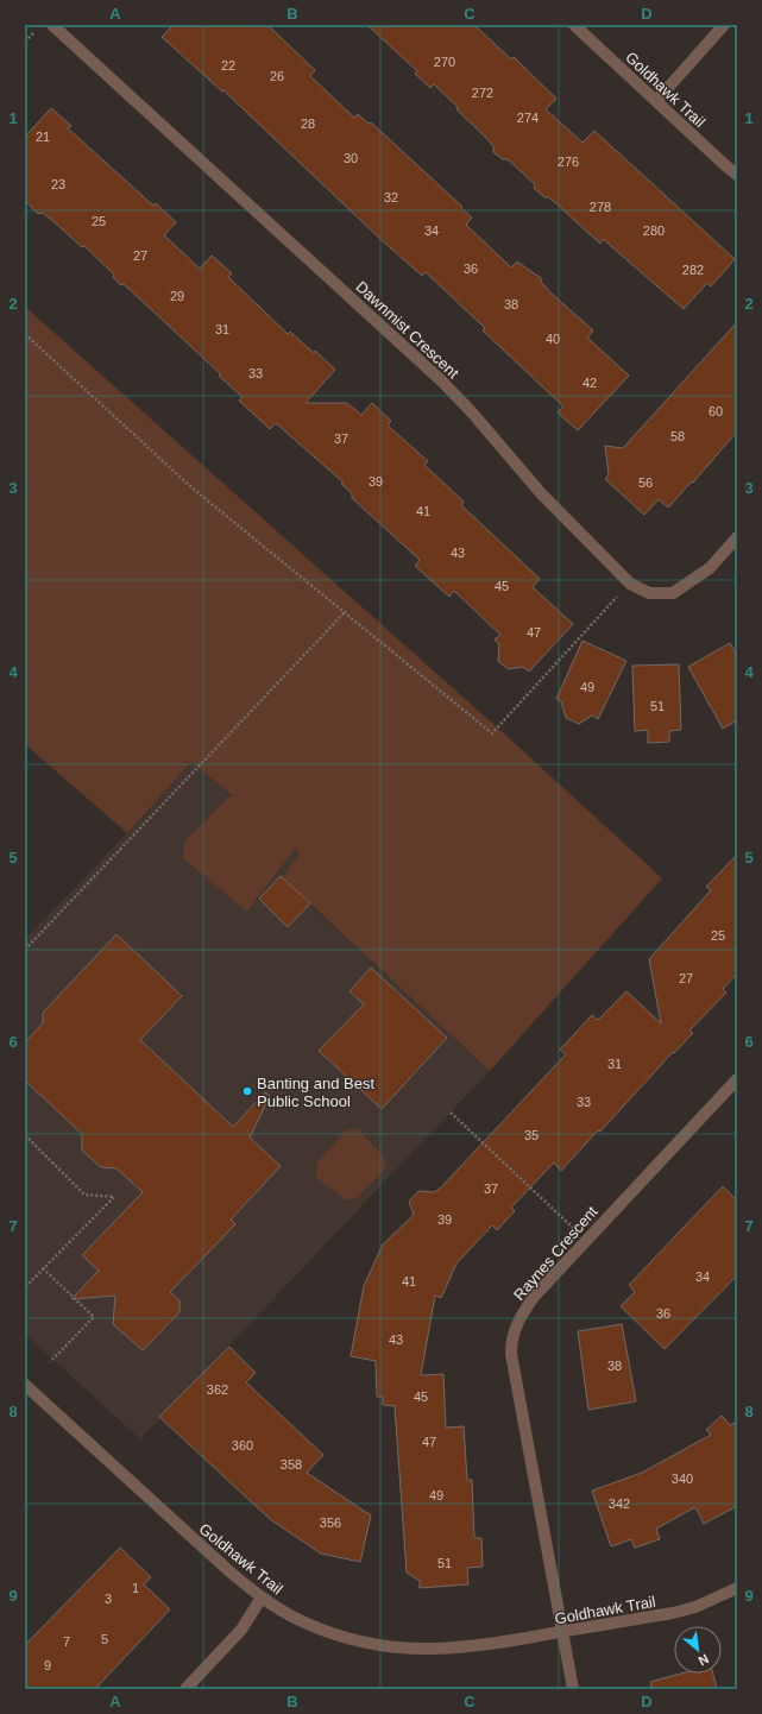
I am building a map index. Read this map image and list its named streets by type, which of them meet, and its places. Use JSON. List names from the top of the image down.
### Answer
{
  "streets": {
    "street": ["Goldhawk Trail", "Dawnmist Crescent", "Raynes Crescent"]
  },
  "crossings": [
    ["Goldhawk Trail", "Raynes Crescent"]
  ],
  "places": ["Banting and Best Public School"],
  "house_numbers": [
    "270",
    "22",
    "26",
    "272",
    "274",
    "28",
    "21",
    "30",
    "276",
    "23",
    "32",
    "278",
    "25",
    "34",
    "280",
    "27",
    "36",
    "282",
    "29",
    "38",
    "31",
    "40",
    "33",
    "42",
    "60",
    "58",
    "37",
    "39",
    "56",
    "41",
    "43",
    "45",
    "47",
    "49",
    "51",
    "25",
    "27",
    "31",
    "33",
    "35",
    "37",
    "39",
    "34",
    "41",
    "36",
    "43",
    "38",
    "362",
    "45",
    "47",
    "360",
    "358",
    "340",
    "49",
    "342",
    "356",
    "51",
    "1",
    "3",
    "5",
    "7",
    "9"
  ],
  "north": "bottom right",
  "grid": {
    "columns": [
      "A",
      "B",
      "C",
      "D"
    ],
    "rows": [
      "1",
      "2",
      "3",
      "4",
      "5",
      "6",
      "7",
      "8",
      "9"
    ]
  }
}
